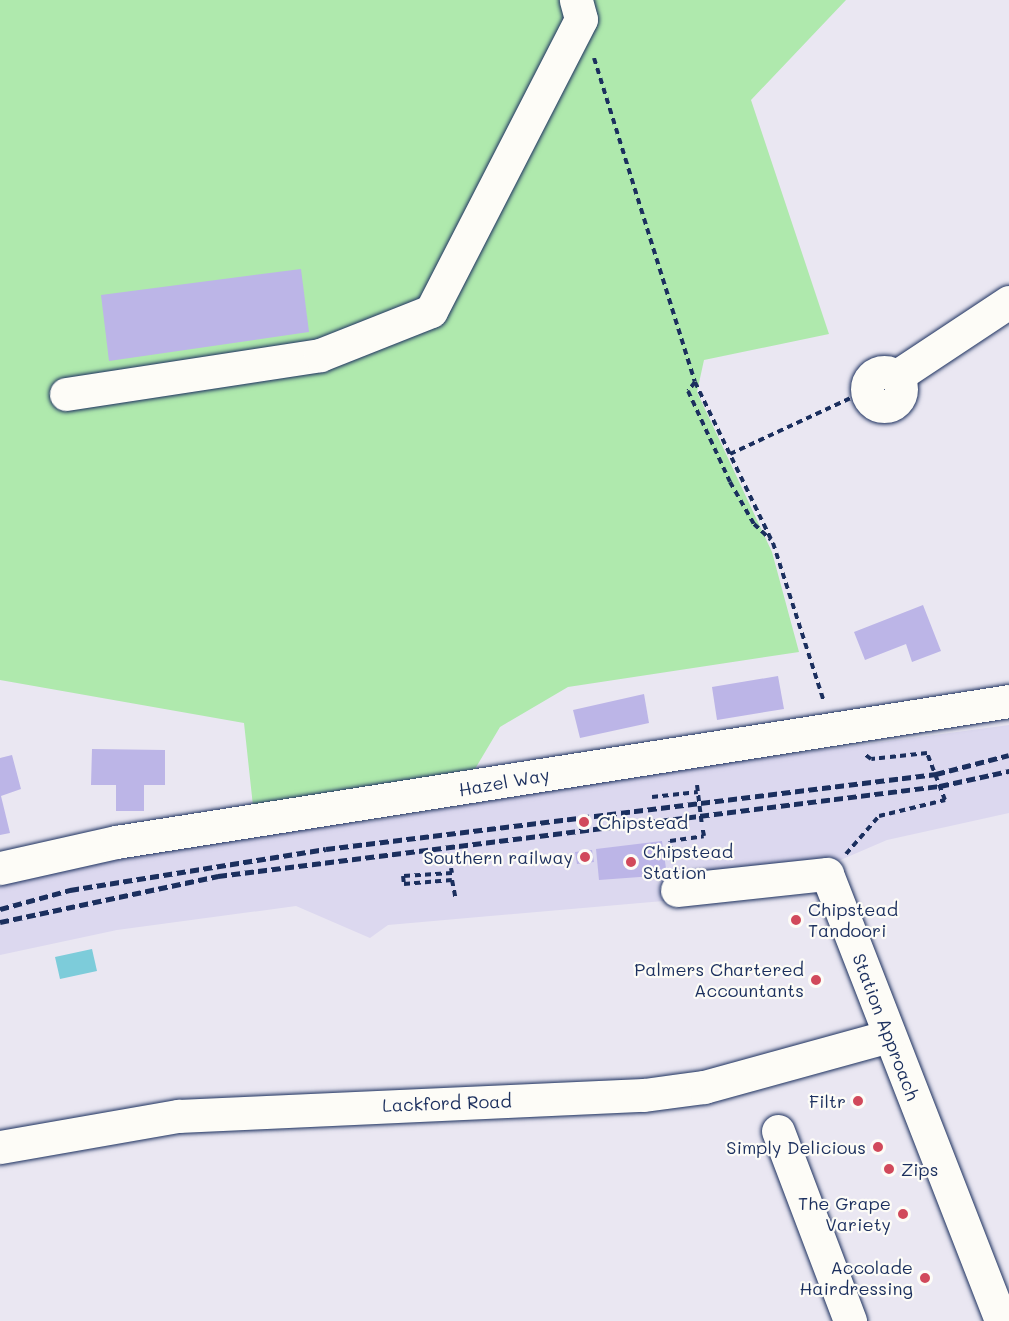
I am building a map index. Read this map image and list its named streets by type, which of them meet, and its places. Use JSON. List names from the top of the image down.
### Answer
{
  "streets": {
    "street": ["Hazel Way", "Station Approach", "Lackford Road"]
  },
  "crossings": [
    ["Station Approach", "Lackford Road"]
  ],
  "places": [
    "Chipstead",
    "Southern railway",
    "Chipstead Station",
    "Chipstead Tandoori",
    "Palmers Chartered Accountants",
    "Filtr",
    "Simply Delicious",
    "Zips",
    "The Grape Variety",
    "Accolade Hairdressing"
  ]
}
